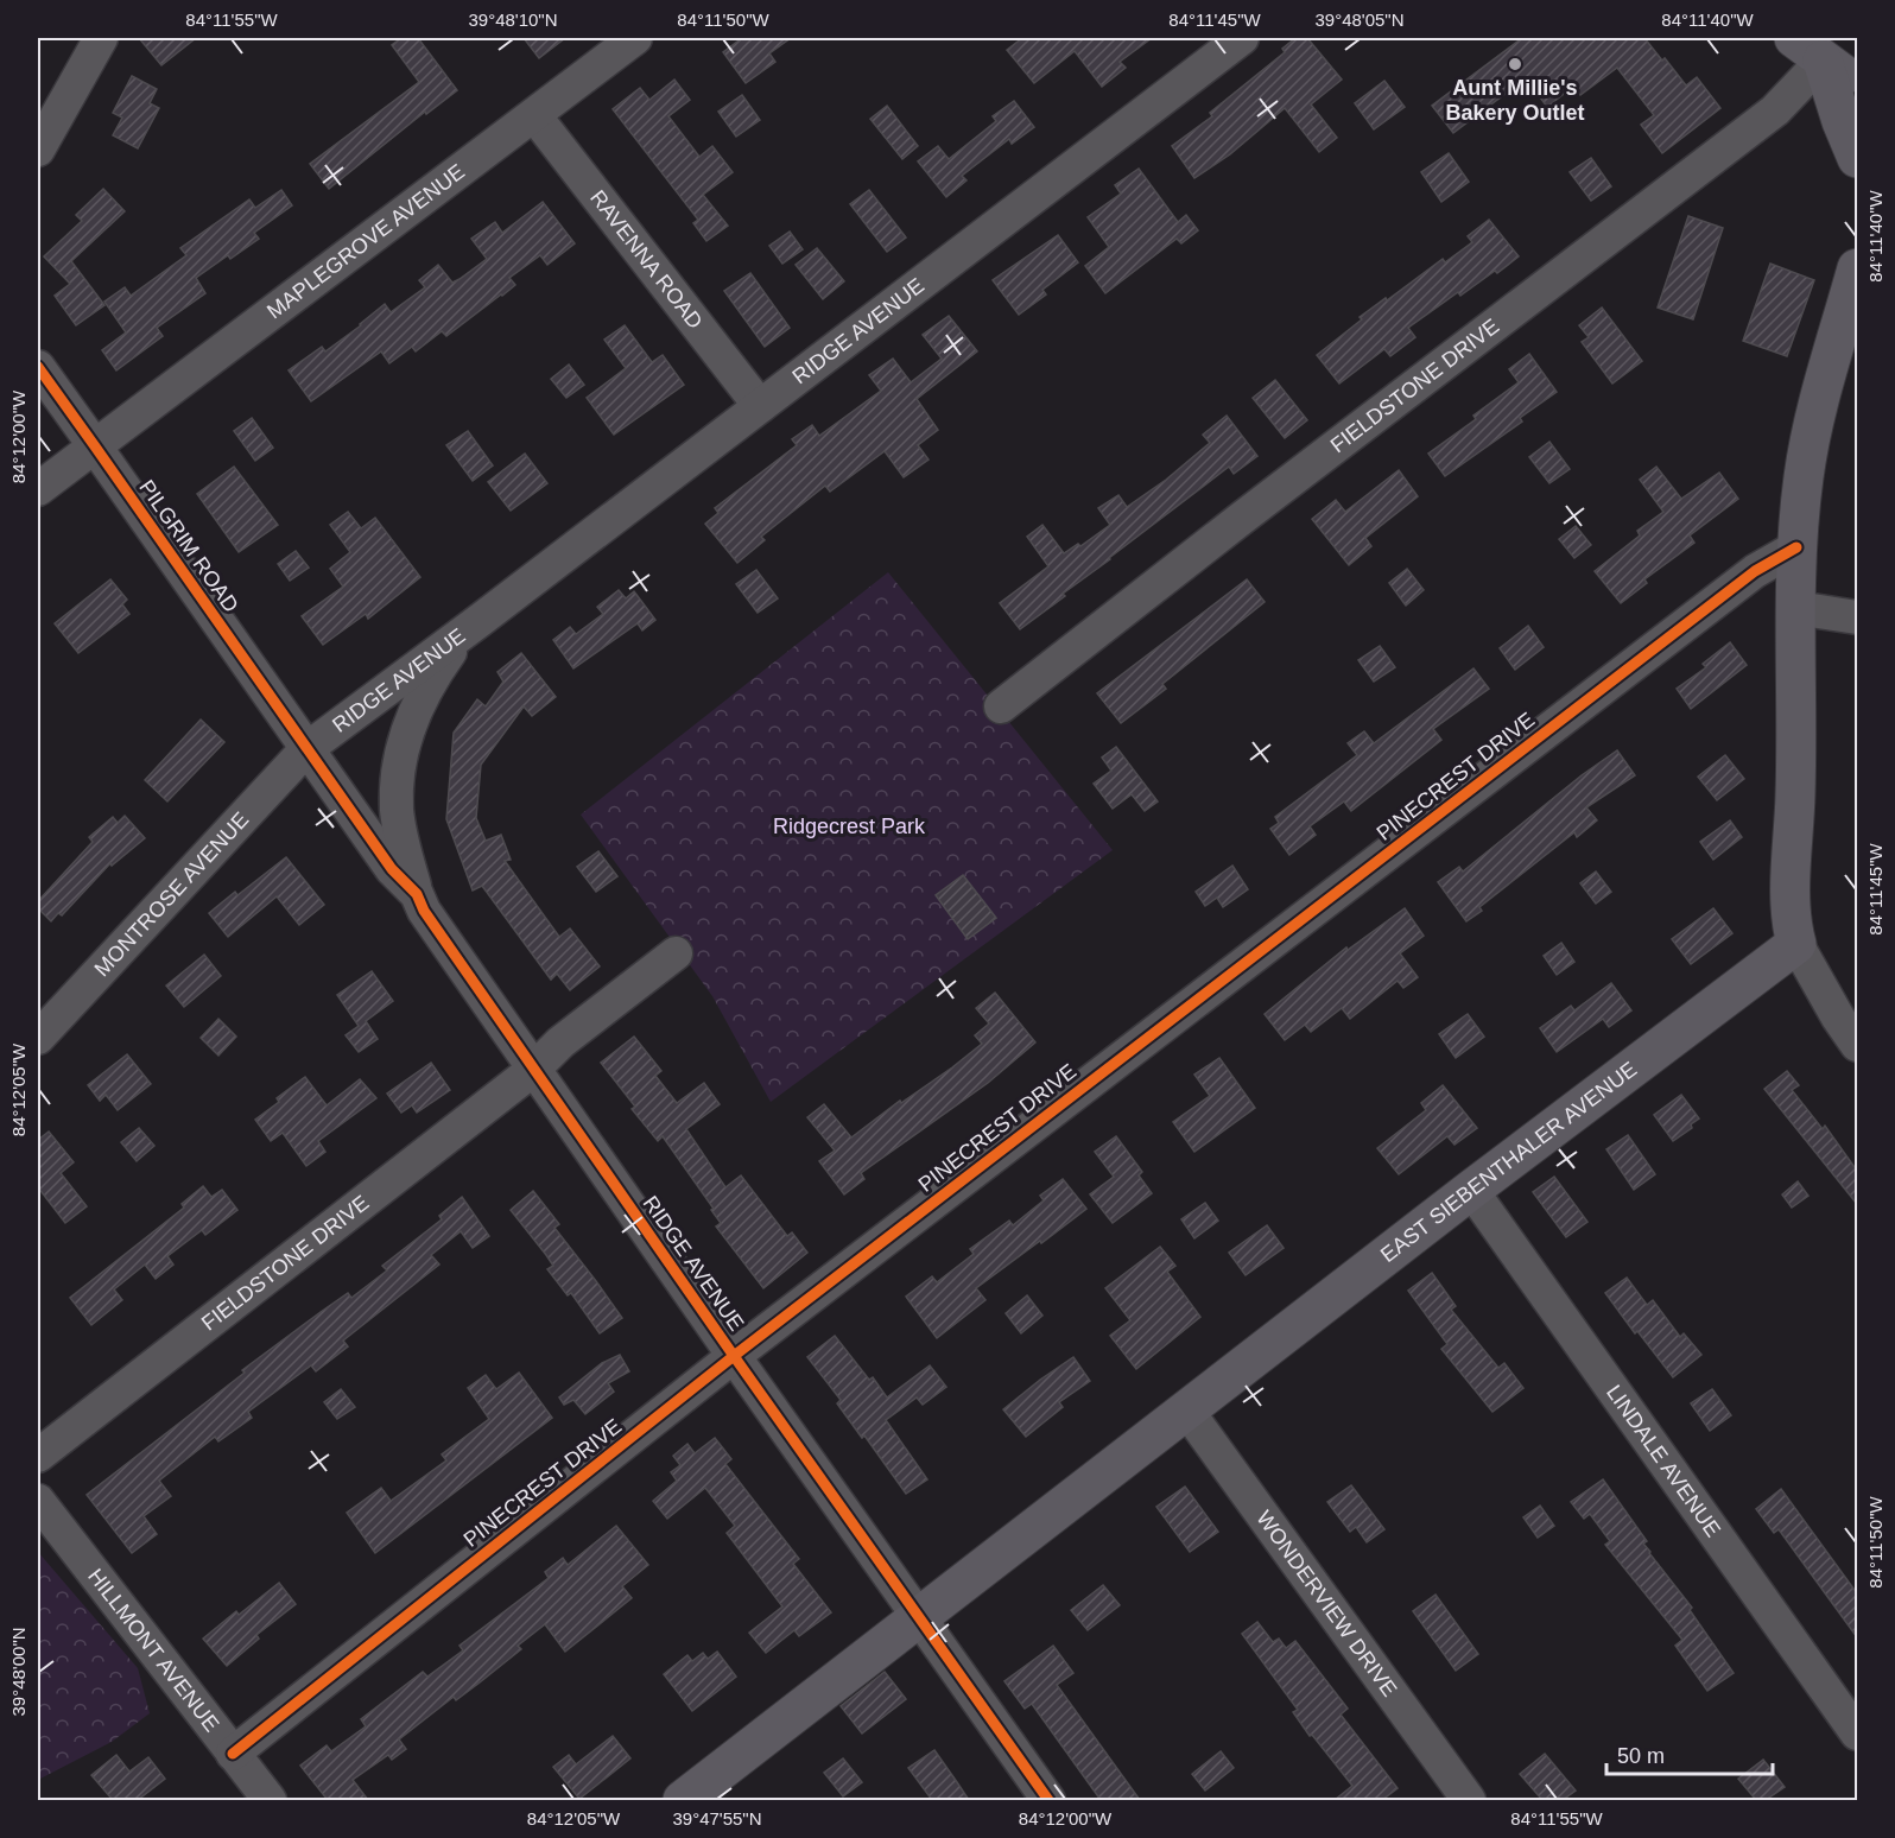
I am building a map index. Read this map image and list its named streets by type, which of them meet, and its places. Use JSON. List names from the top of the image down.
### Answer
{
  "streets": {
    "main road": ["EAST SIEBENTHALER AVENUE"],
    "street": [
      "MAPLEGROVE AVENUE",
      "RAVENNA ROAD",
      "RIDGE AVENUE",
      "FIELDSTONE DRIVE",
      "PILGRIM ROAD",
      "PINECREST DRIVE",
      "MONTROSE AVENUE",
      "LINDALE AVENUE",
      "WONDERVIEW DRIVE",
      "HILLMONT AVENUE"
    ]
  },
  "crossings": [
    ["MAPLEGROVE AVENUE", "RAVENNA ROAD"],
    ["MAPLEGROVE AVENUE", "PILGRIM ROAD"],
    ["RAVENNA ROAD", "RIDGE AVENUE"],
    ["RIDGE AVENUE", "FIELDSTONE DRIVE"],
    ["RIDGE AVENUE", "PILGRIM ROAD"],
    ["RIDGE AVENUE", "PINECREST DRIVE"],
    ["RIDGE AVENUE", "MONTROSE AVENUE"],
    ["RIDGE AVENUE", "EAST SIEBENTHALER AVENUE"],
    ["PILGRIM ROAD", "MONTROSE AVENUE"],
    ["PINECREST DRIVE", "HILLMONT AVENUE"],
    ["EAST SIEBENTHALER AVENUE", "LINDALE AVENUE"],
    ["EAST SIEBENTHALER AVENUE", "WONDERVIEW DRIVE"]
  ],
  "parks": ["Ridgecrest Park"],
  "places": ["Aunt Millie's Bakery Outlet"],
  "scale_bar": "50 m",
  "coordinates": [
    "84°11'55\"W",
    "39°48'10\"N",
    "84°11'50\"W",
    "84°11'45\"W",
    "39°48'05\"N",
    "84°11'40\"W",
    "84°12'00\"W",
    "84°12'05\"W",
    "39°48'00\"N",
    "39°47'55\"N"
  ]
}
